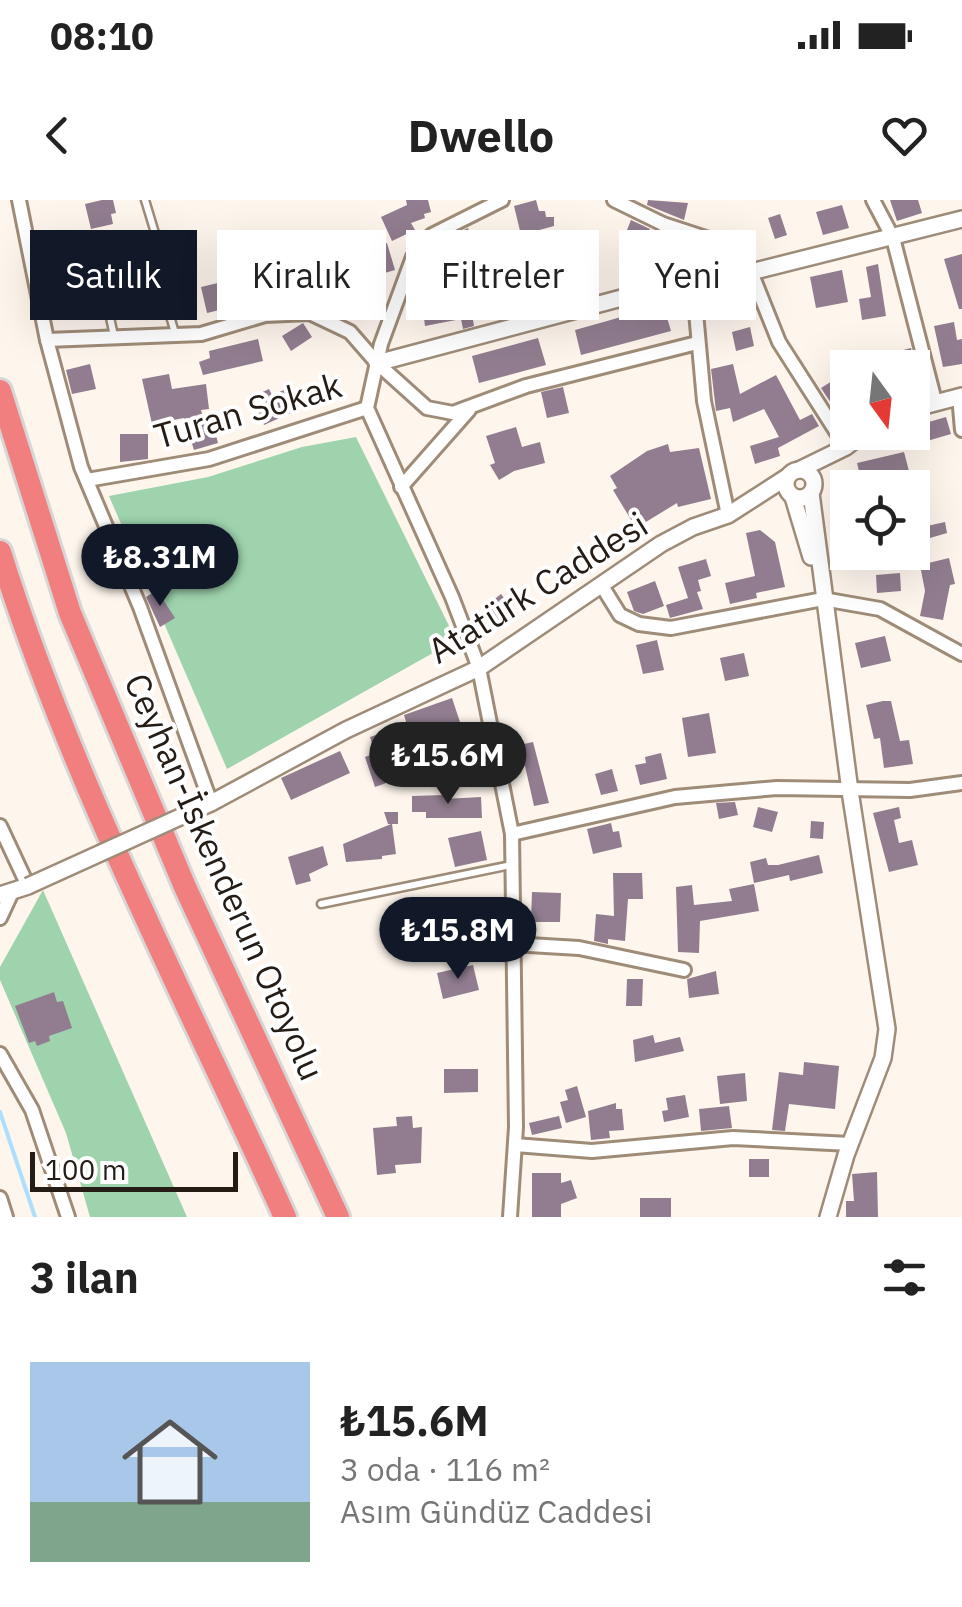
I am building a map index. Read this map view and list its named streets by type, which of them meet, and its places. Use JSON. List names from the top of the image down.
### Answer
{
  "streets": {
    "highway": ["Ceyhan-İskenderun Otoyolu"],
    "street": ["Turan Sokak", "Atatürk Caddesi"]
  },
  "scale_bar": "100 m",
  "north": "bottom",
  "page": {
    "status": "08:10",
    "header": "Dwello",
    "chip": [
      "Satılık",
      "Kiralık",
      "Filtreler",
      "Yeni"
    ],
    "price": ["₺8.31M", "₺15.6M", "₺15.8M"],
    "scale": "100 m",
    "heading": "3 ilan",
    "list": [
      {
        "name": "₺15.6M",
        "note": "3 oda · 116 m² · Asım Gündüz Caddesi"
      }
    ]
  }
}
